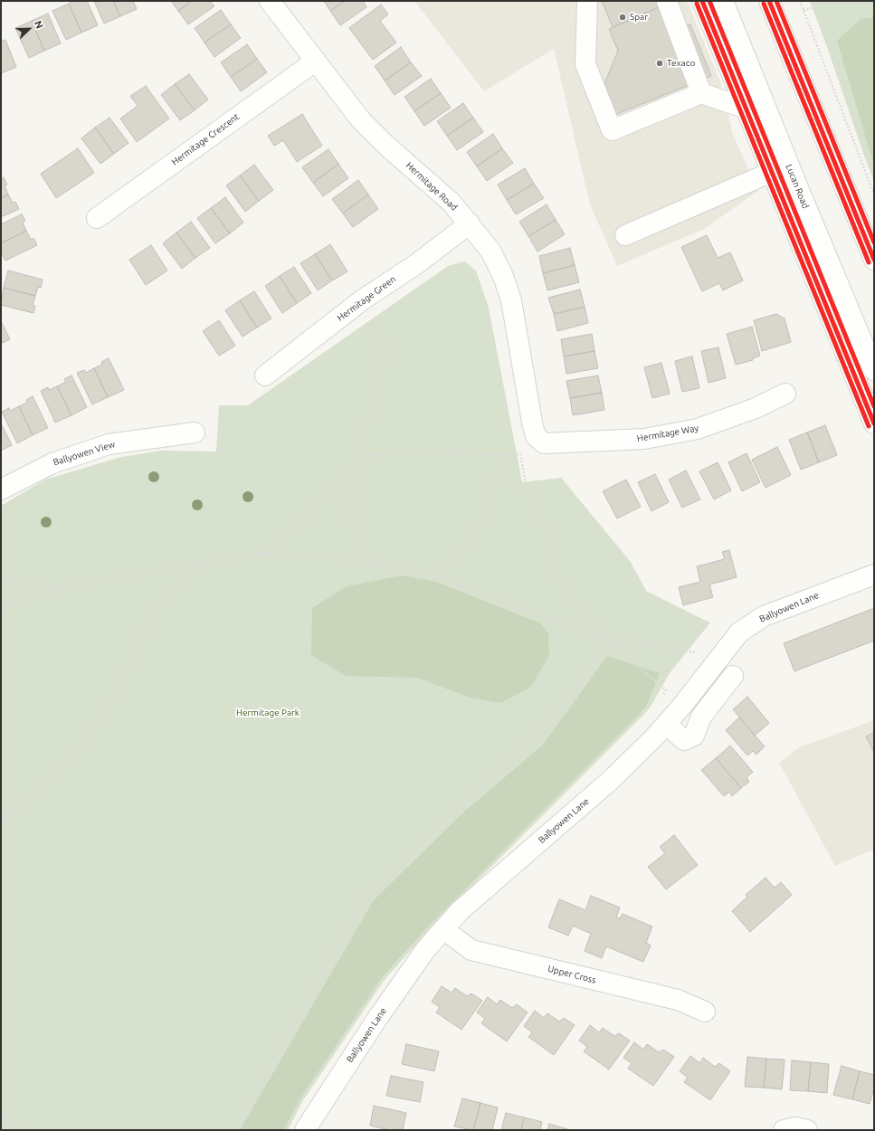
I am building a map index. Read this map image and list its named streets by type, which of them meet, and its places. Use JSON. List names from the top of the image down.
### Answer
{
  "streets": {
    "main road": [
      "Hermitage Crescent",
      "Hermitage Road",
      "Lucan Road",
      "Hermitage Green",
      "Hermitage Way",
      "Ballyowen View",
      "Ballyowen Lane",
      "Upper Cross"
    ]
  },
  "crossings": [
    ["Hermitage Crescent", "Hermitage Road"],
    ["Hermitage Road", "Hermitage Green"],
    ["Hermitage Road", "Hermitage Way"],
    ["Ballyowen Lane", "Upper Cross"]
  ],
  "parks": ["Hermitage Park"],
  "places": ["Spar", "Texaco"],
  "north": "top right"
}
